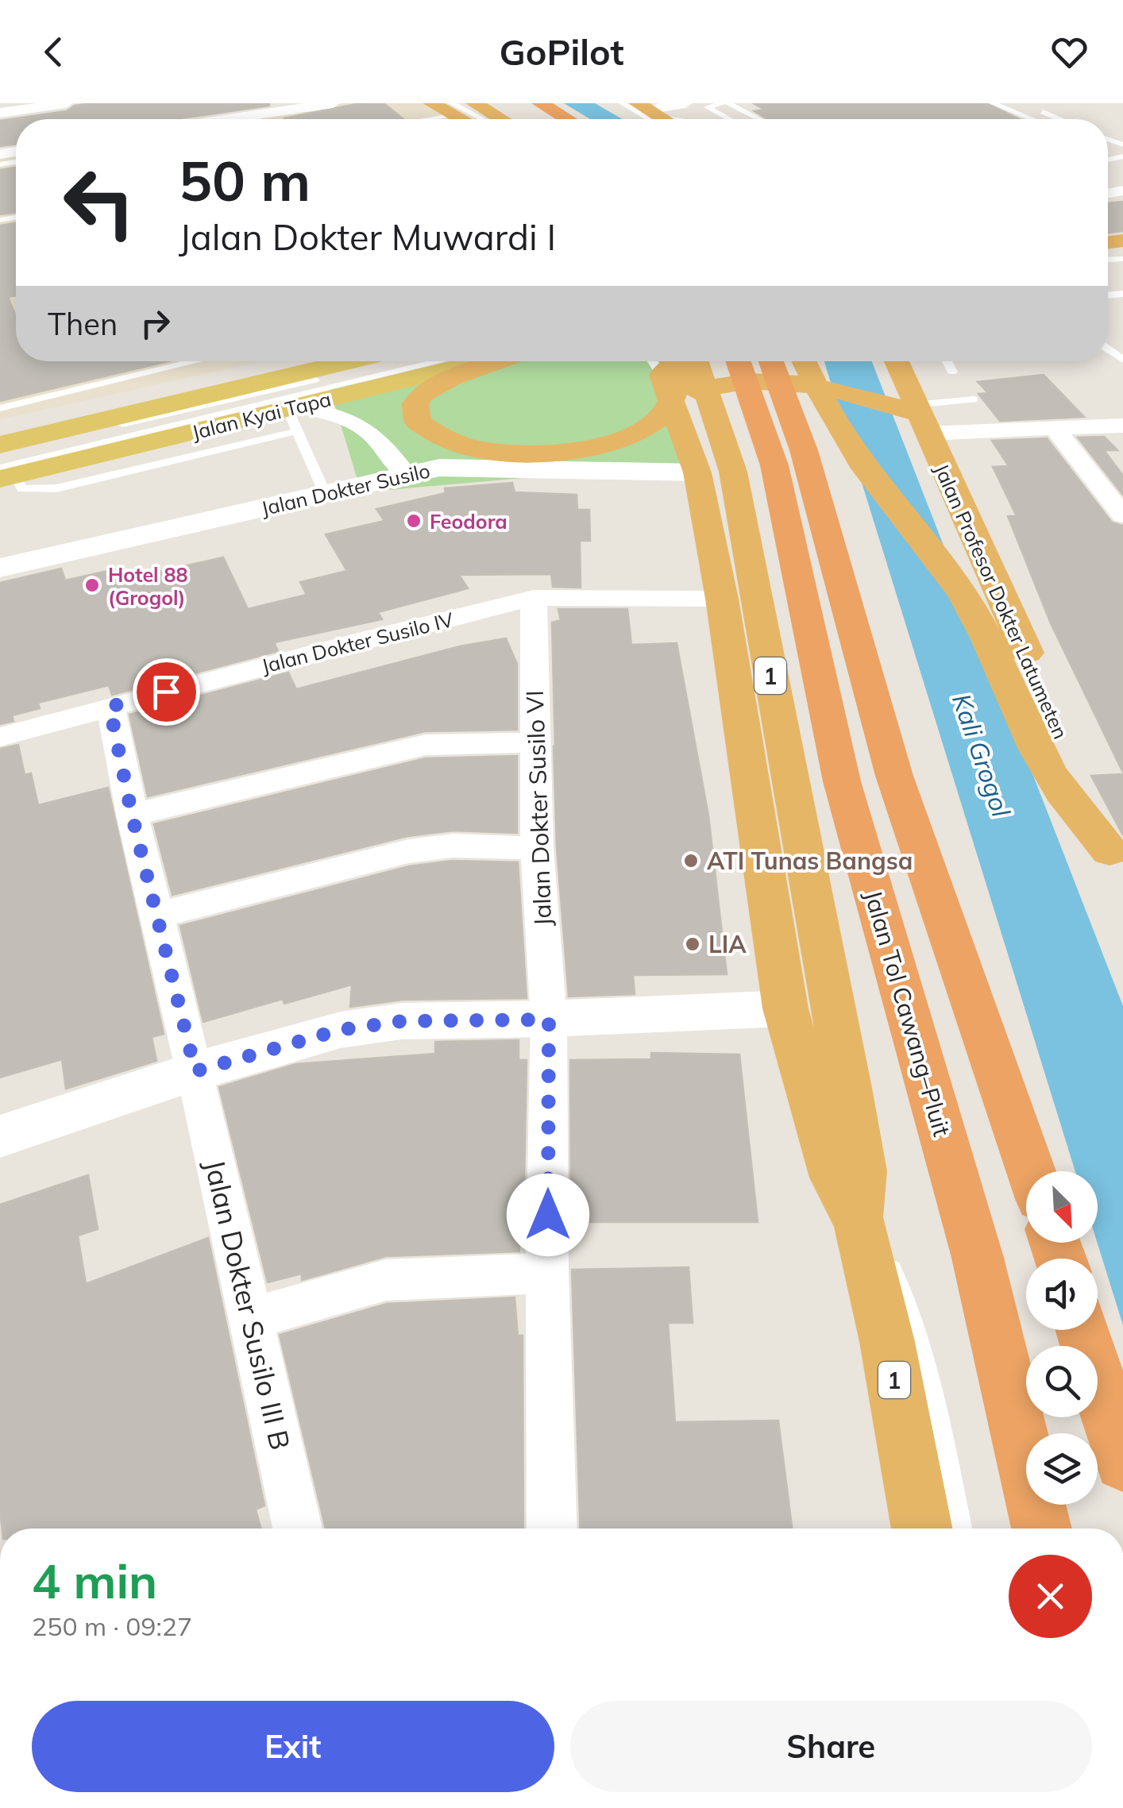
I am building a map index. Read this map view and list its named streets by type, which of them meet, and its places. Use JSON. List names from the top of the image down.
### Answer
{
  "streets": {
    "highway": ["Jalan Profesor Dokter Latumeten", "1", "Jalan Tol Cawang–Pluit"],
    "main road": ["Jalan Kyai Tapa"],
    "street": [
      "Jalan Dokter Susilo",
      "Jalan Dokter Susilo IV",
      "Jalan Dokter Susilo VI",
      "Jalan Dokter Susilo III B"
    ]
  },
  "crossings": [
    ["Jalan Dokter Susilo", "1"],
    ["Jalan Dokter Susilo IV", "1"],
    ["Jalan Dokter Susilo IV", "Jalan Dokter Susilo VI"],
    ["Jalan Dokter Susilo IV", "Jalan Dokter Susilo III B"]
  ],
  "water": ["Kali Grogol"],
  "places": [
    "Feodora",
    "Hotel 88 (Grogol)",
    "ATI Tunas Bangsa",
    "LIA"
  ],
  "north": "bottom right",
  "page": {
    "header": "GoPilot",
    "turn": ["50 m", "Jalan Dokter Muwardi I"],
    "then": "Then",
    "heading": ["4 min", "250 m · 09:27"],
    "buttons": ["Exit", "Share"]
  }
}
